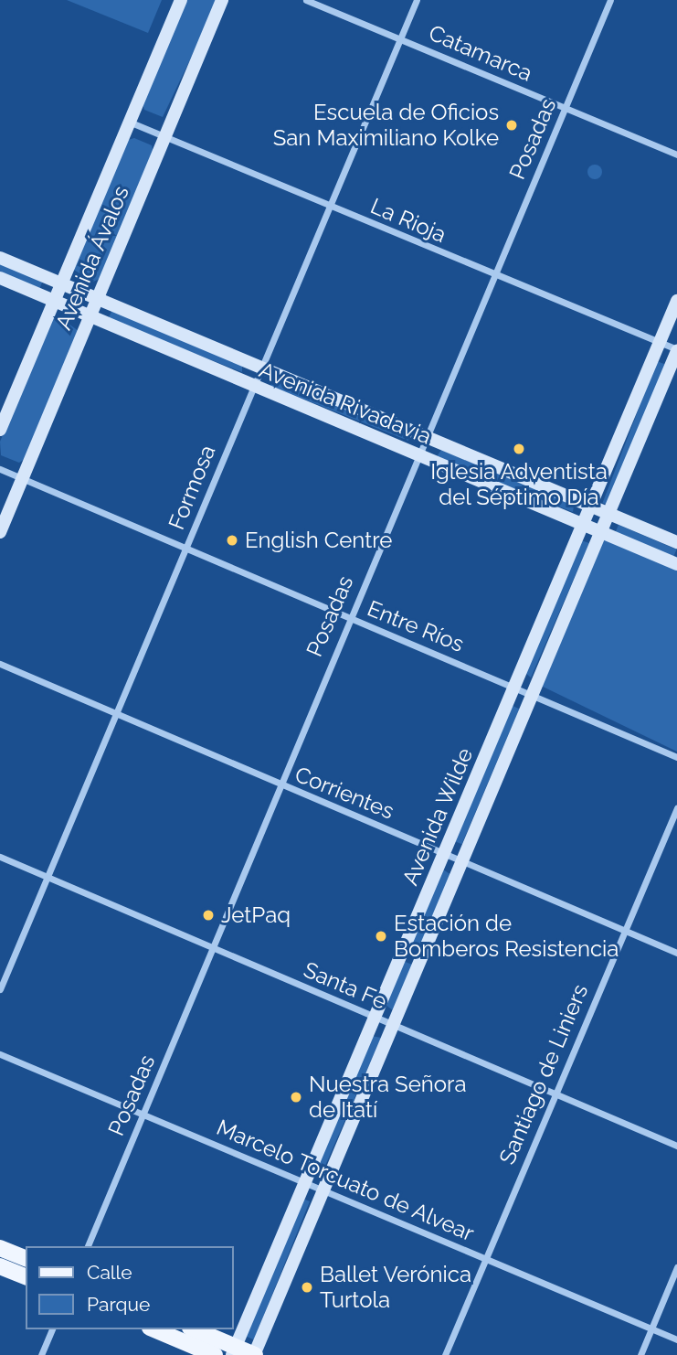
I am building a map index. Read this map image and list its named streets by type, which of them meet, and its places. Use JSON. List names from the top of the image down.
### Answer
{
  "streets": {
    "main road": ["Avenida Ávalos", "Avenida Rivadavia", "Avenida Wilde"],
    "street": [
      "Catamarca",
      "Posadas",
      "La Rioja",
      "Formosa",
      "Entre Ríos",
      "Corrientes",
      "Santa Fe",
      "Santiago de Liniers",
      "Marcelo Torcuato de Alvear"
    ]
  },
  "crossings": [
    ["Catamarca", "Posadas"],
    ["Catamarca", "Formosa"],
    ["Posadas", "La Rioja"],
    ["Posadas", "Avenida Rivadavia"],
    ["Posadas", "Entre Ríos"],
    ["Posadas", "Corrientes"],
    ["Posadas", "Santa Fe"],
    ["Posadas", "Marcelo Torcuato de Alvear"],
    ["La Rioja", "Avenida Ávalos"],
    ["La Rioja", "Formosa"],
    ["La Rioja", "Avenida Wilde"],
    ["Avenida Ávalos", "Avenida Rivadavia"],
    ["Avenida Ávalos", "Entre Ríos"],
    ["Avenida Rivadavia", "Formosa"],
    ["Avenida Rivadavia", "Avenida Wilde"],
    ["Formosa", "Entre Ríos"],
    ["Formosa", "Corrientes"],
    ["Formosa", "Santa Fe"],
    ["Entre Ríos", "Avenida Wilde"],
    ["Corrientes", "Avenida Wilde"],
    ["Corrientes", "Santiago de Liniers"],
    ["Avenida Wilde", "Santa Fe"],
    ["Avenida Wilde", "Marcelo Torcuato de Alvear"],
    ["Santa Fe", "Santiago de Liniers"],
    ["Santiago de Liniers", "Marcelo Torcuato de Alvear"]
  ],
  "places": [
    "Escuela de Oficios San Maximiliano Kolke",
    "Iglesia Adventista del Séptimo Día",
    "English Centre",
    "JetPaq",
    "Estación de Bomberos Resistencia",
    "Nuestra Señora de Itatí",
    "Ballet Verónica Turtola"
  ],
  "legend": ["Calle", "Parque"]
}
